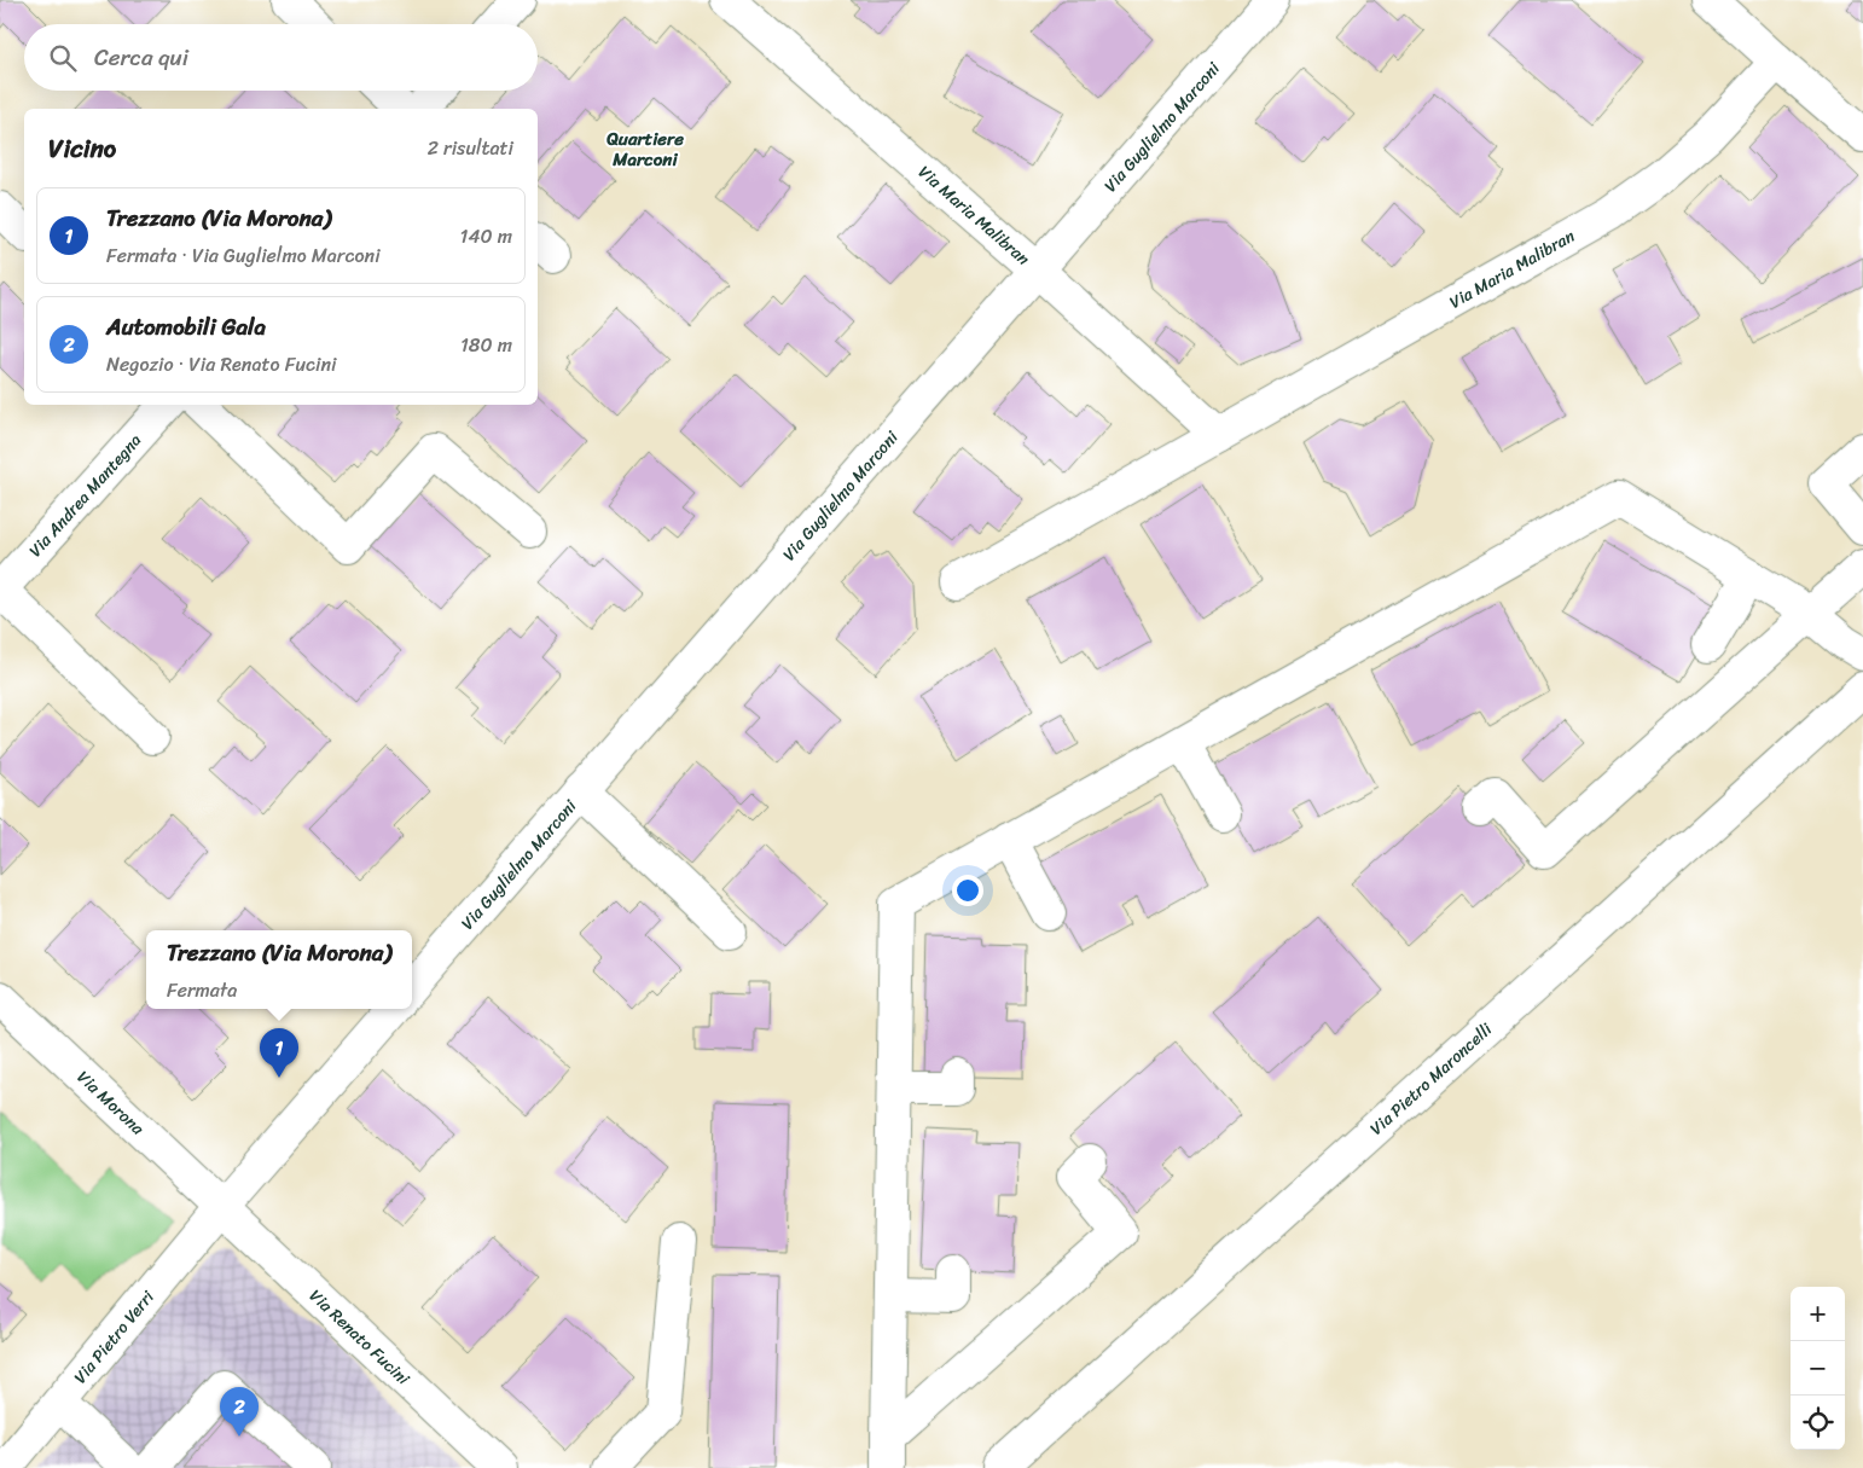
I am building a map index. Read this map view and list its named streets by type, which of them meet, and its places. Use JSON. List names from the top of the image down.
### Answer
{
  "streets": {
    "street": [
      "Via Guglielmo Marconi",
      "Via Maria Malibran",
      "Via Andrea Mantegna",
      "Via Pietro Maroncelli",
      "Via Morona",
      "Via Pietro Verri",
      "Via Renato Fucini"
    ]
  },
  "crossings": [
    ["Via Guglielmo Marconi", "Via Maria Malibran"],
    ["Via Morona", "Via Pietro Verri"],
    ["Via Morona", "Via Renato Fucini"],
    ["Via Pietro Verri", "Via Renato Fucini"]
  ],
  "districts": ["Quartiere Marconi"],
  "page": {
    "search": "Cerca qui",
    "heading": ["Vicino", "2 risultati"],
    "list": [
      {
        "mark": "1",
        "name": "Trezzano (Via Morona)",
        "note": "Fermata · Via Guglielmo Marconi",
        "value": "140 m"
      },
      {
        "mark": "2",
        "name": "Automobili Gala",
        "note": "Negozio · Via Renato Fucini",
        "value": "180 m"
      }
    ],
    "popup": ["Trezzano (Via Morona)", "Fermata"],
    "pins": ["1", "2"],
    "map_buttons": ["+", "−"]
  }
}
